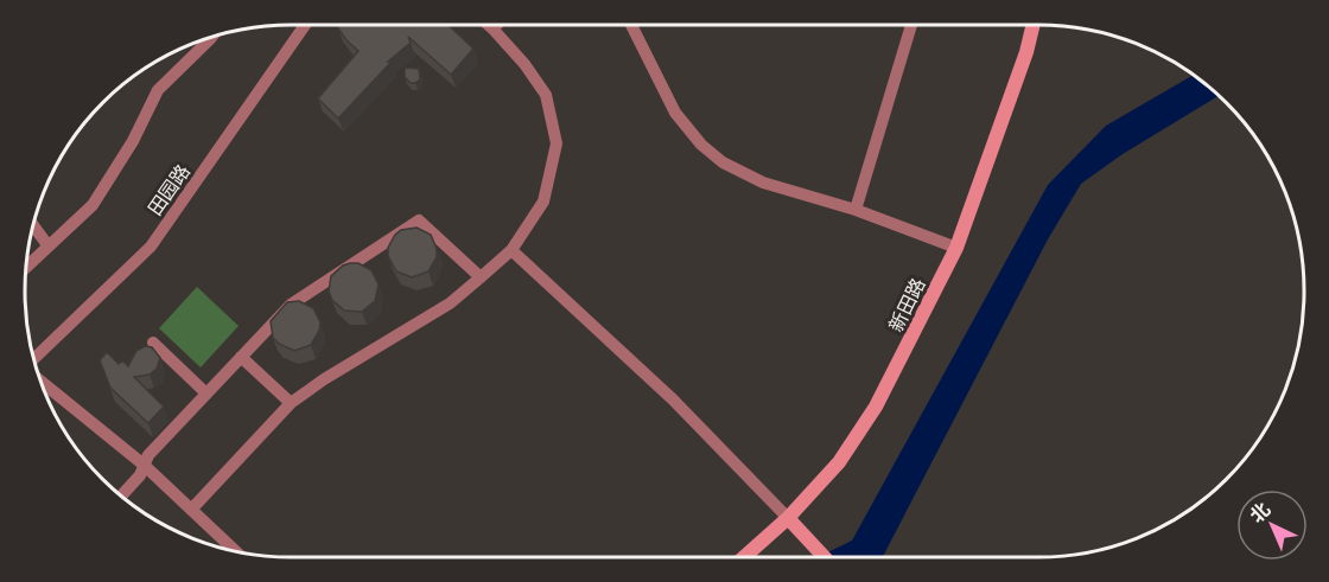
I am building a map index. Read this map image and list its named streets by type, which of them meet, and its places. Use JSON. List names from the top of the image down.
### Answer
{
  "streets": {
    "street": ["田园路", "新田路"]
  },
  "north": "top left"
}
